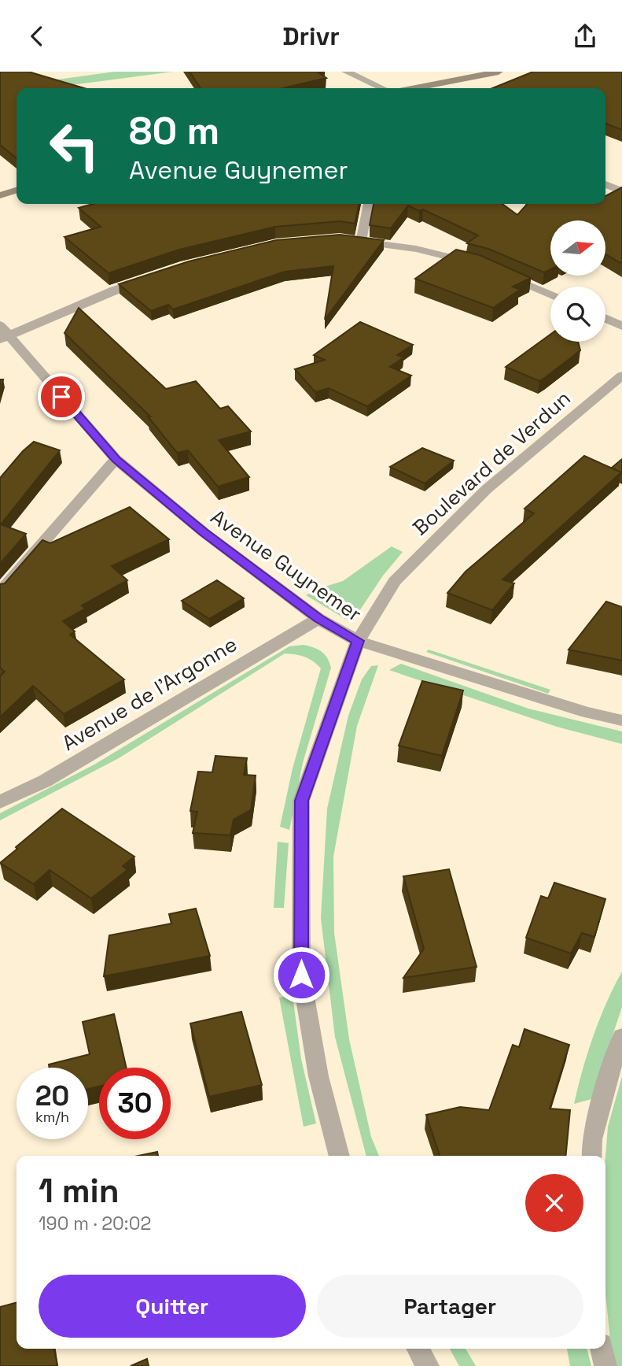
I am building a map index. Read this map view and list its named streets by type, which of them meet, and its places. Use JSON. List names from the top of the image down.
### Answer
{
  "streets": {
    "street": ["Boulevard de Verdun", "Avenue Guynemer", "Avenue de l'Argonne"]
  },
  "crossings": [
    ["Boulevard de Verdun", "Avenue Guynemer"],
    ["Avenue Guynemer", "Avenue de l'Argonne"]
  ],
  "north": "right",
  "page": {
    "header": "Drivr",
    "turn": ["80 m", "Avenue Guynemer"],
    "speed": "20 km/h",
    "limit": "30",
    "heading": ["1 min", "190 m · 20:02"],
    "buttons": ["Quitter", "Partager"]
  }
}
